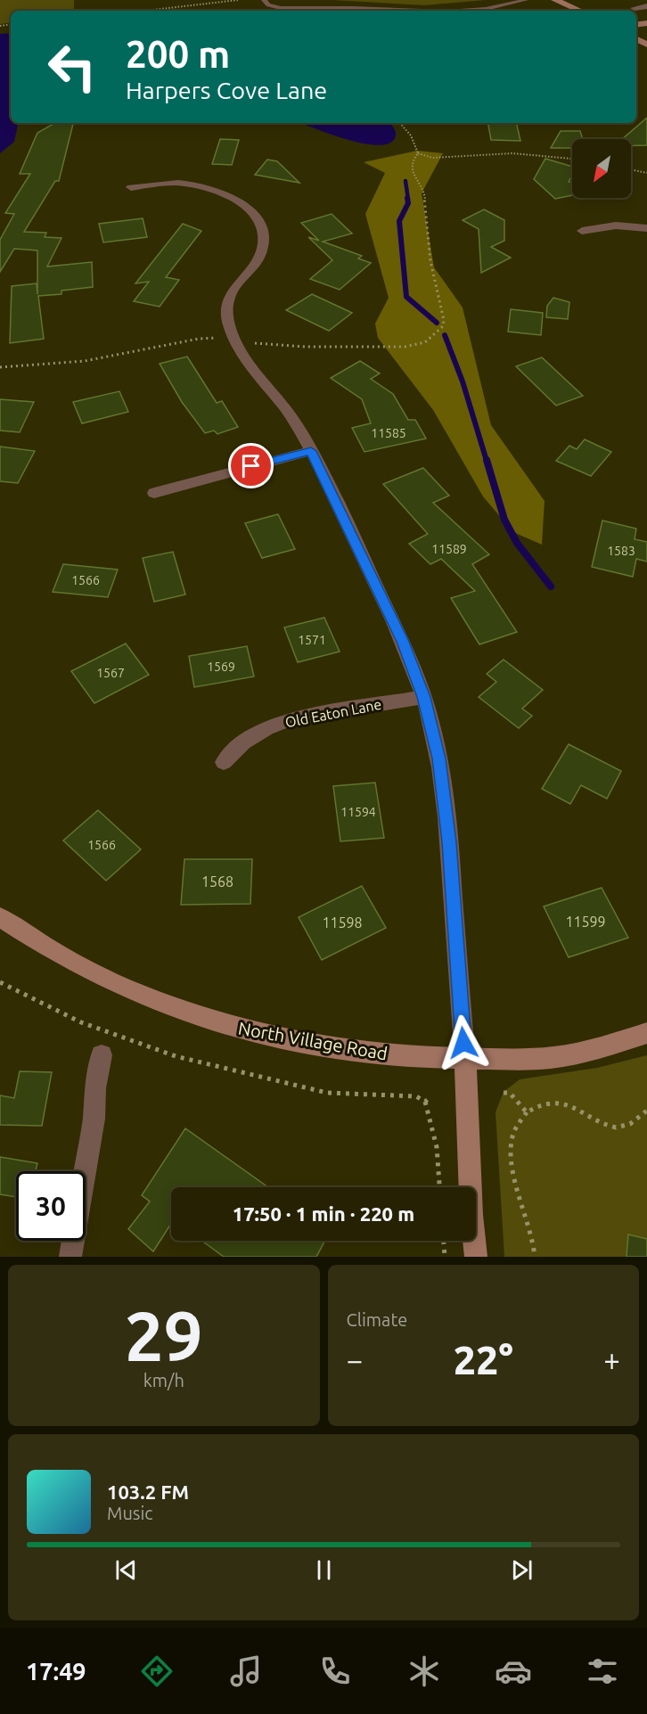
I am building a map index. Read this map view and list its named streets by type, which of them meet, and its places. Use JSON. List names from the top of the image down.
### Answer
{
  "streets": {
    "street": ["Old Eaton Lane", "North Village Road"]
  },
  "house_numbers": [
    "11585",
    "11589",
    "1583",
    "1566",
    "1571",
    "1569",
    "1567",
    "11594",
    "1566",
    "1568",
    "11599",
    "11598"
  ],
  "north": "bottom left",
  "page": {
    "turn": ["200 m", "Harpers Cove Lane"],
    "limit": "30",
    "trip": "17:50 · 1 min · 220 m",
    "tile": [
      ["29", "km/h"],
      "Climate"
    ],
    "heat": ["−", "22°", "+"],
    "song": ["103.2 FM", "Music"],
    "tabs": "17:49"
  }
}
